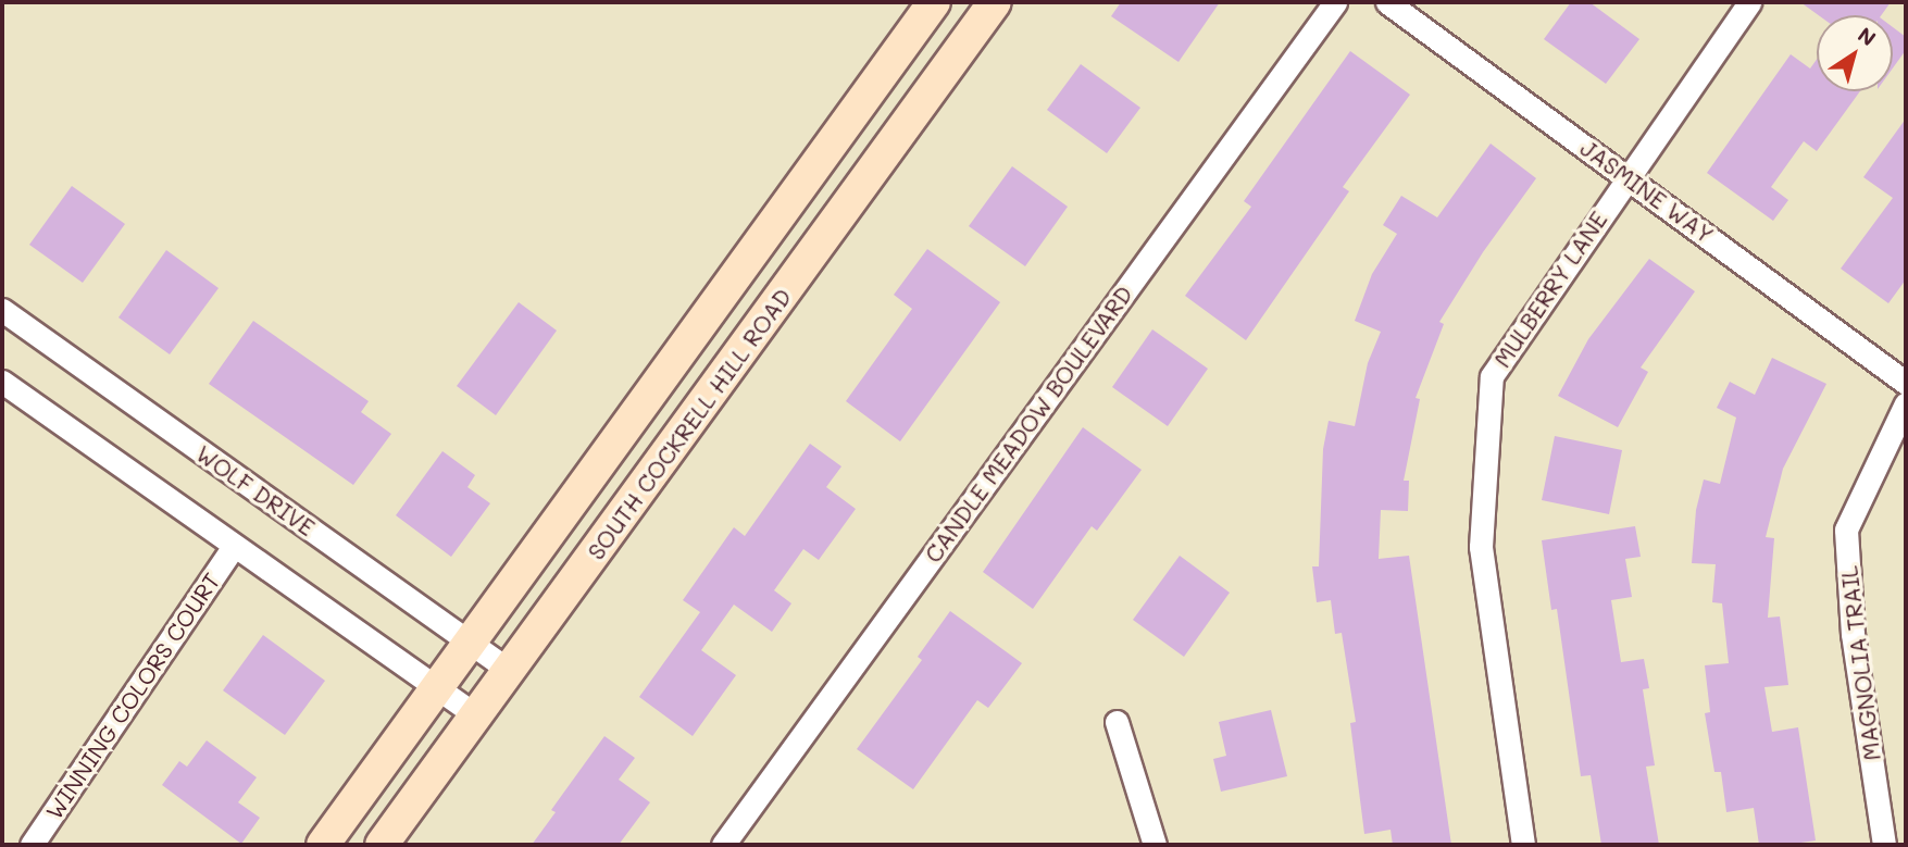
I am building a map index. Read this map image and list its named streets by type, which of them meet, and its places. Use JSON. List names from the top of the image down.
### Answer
{
  "streets": {
    "main road": ["SOUTH COCKRELL HILL ROAD"],
    "street": [
      "JASMINE WAY",
      "MULBERRY LANE",
      "CANDLE MEADOW BOULEVARD",
      "WOLF DRIVE",
      "MAGNOLIA TRAIL",
      "WINNING COLORS COURT"
    ]
  },
  "crossings": [
    ["JASMINE WAY", "MULBERRY LANE"],
    ["SOUTH COCKRELL HILL ROAD", "WOLF DRIVE"]
  ],
  "north": "top right"
}
